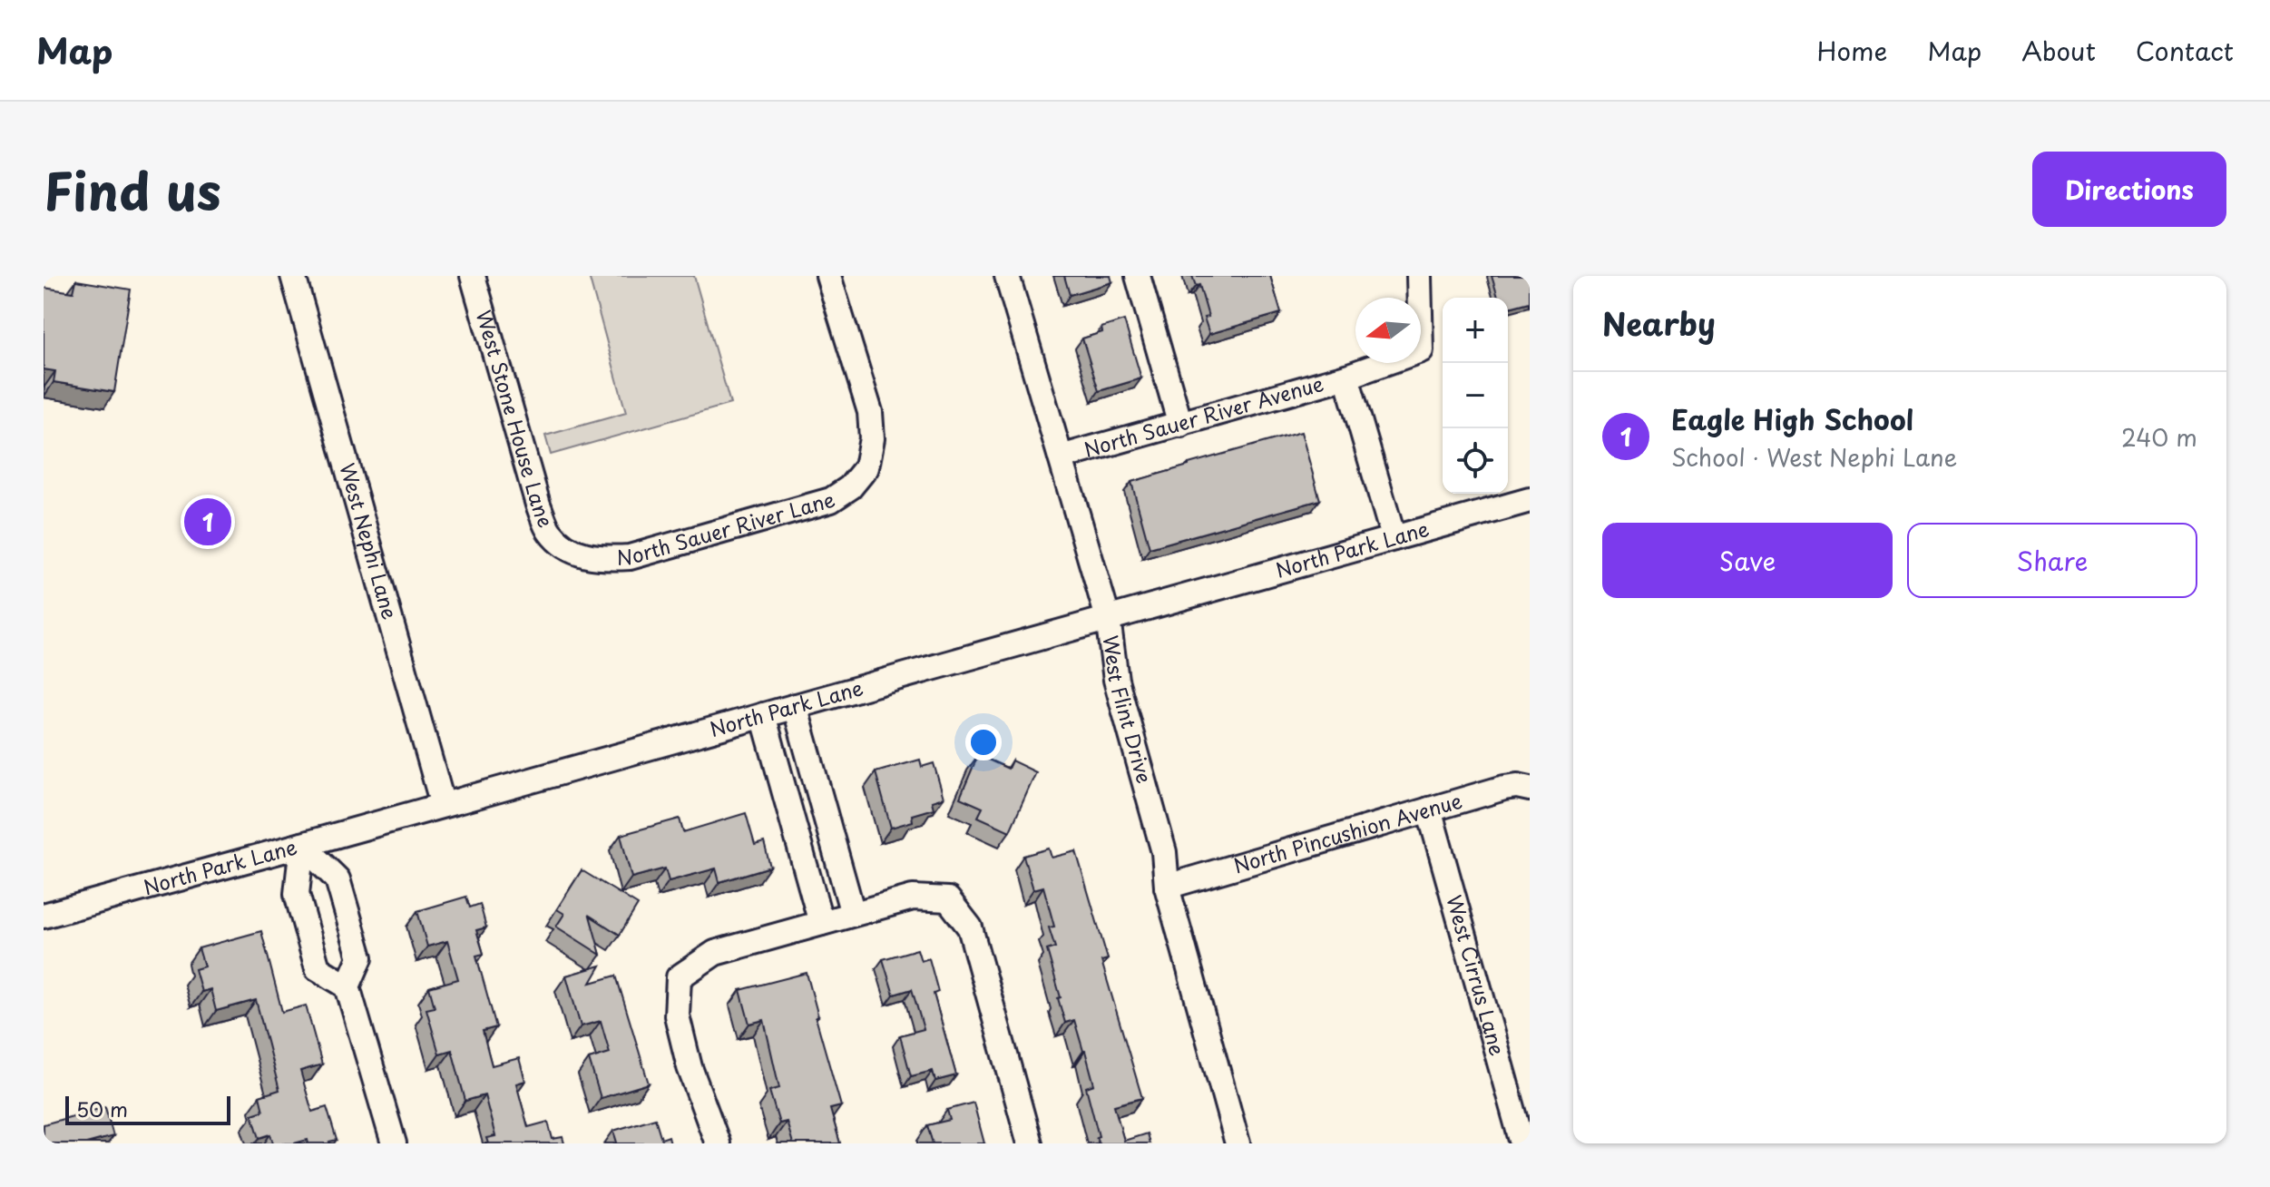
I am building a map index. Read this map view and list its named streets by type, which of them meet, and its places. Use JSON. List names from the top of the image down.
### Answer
{
  "streets": {
    "street": [
      "North Sauer River Avenue",
      "West Stone House Lane",
      "North Sauer River Lane",
      "West Nephi Lane",
      "North Park Lane",
      "West Flint Drive",
      "North Pincushion Avenue",
      "West Cirrus Lane"
    ]
  },
  "crossings": [
    ["North Sauer River Avenue", "West Flint Drive"],
    ["West Stone House Lane", "North Sauer River Lane"],
    ["West Nephi Lane", "North Park Lane"],
    ["North Park Lane", "West Flint Drive"],
    ["West Flint Drive", "North Pincushion Avenue"],
    ["North Pincushion Avenue", "West Cirrus Lane"]
  ],
  "scale_bar": "50 m",
  "north": "left",
  "page": {
    "header": "Map",
    "nav": [
      "Home",
      "Map",
      "About",
      "Contact"
    ],
    "title": "Find us",
    "buttons": [
      "Directions",
      ["Save", "Share"]
    ],
    "heading": "Nearby",
    "map_buttons": ["+", "−"],
    "list": [
      {
        "mark": "1",
        "name": "Eagle High School",
        "note": "School · West Nephi Lane",
        "value": "240 m"
      }
    ],
    "pins": "1",
    "scale": "50 m"
  }
}
